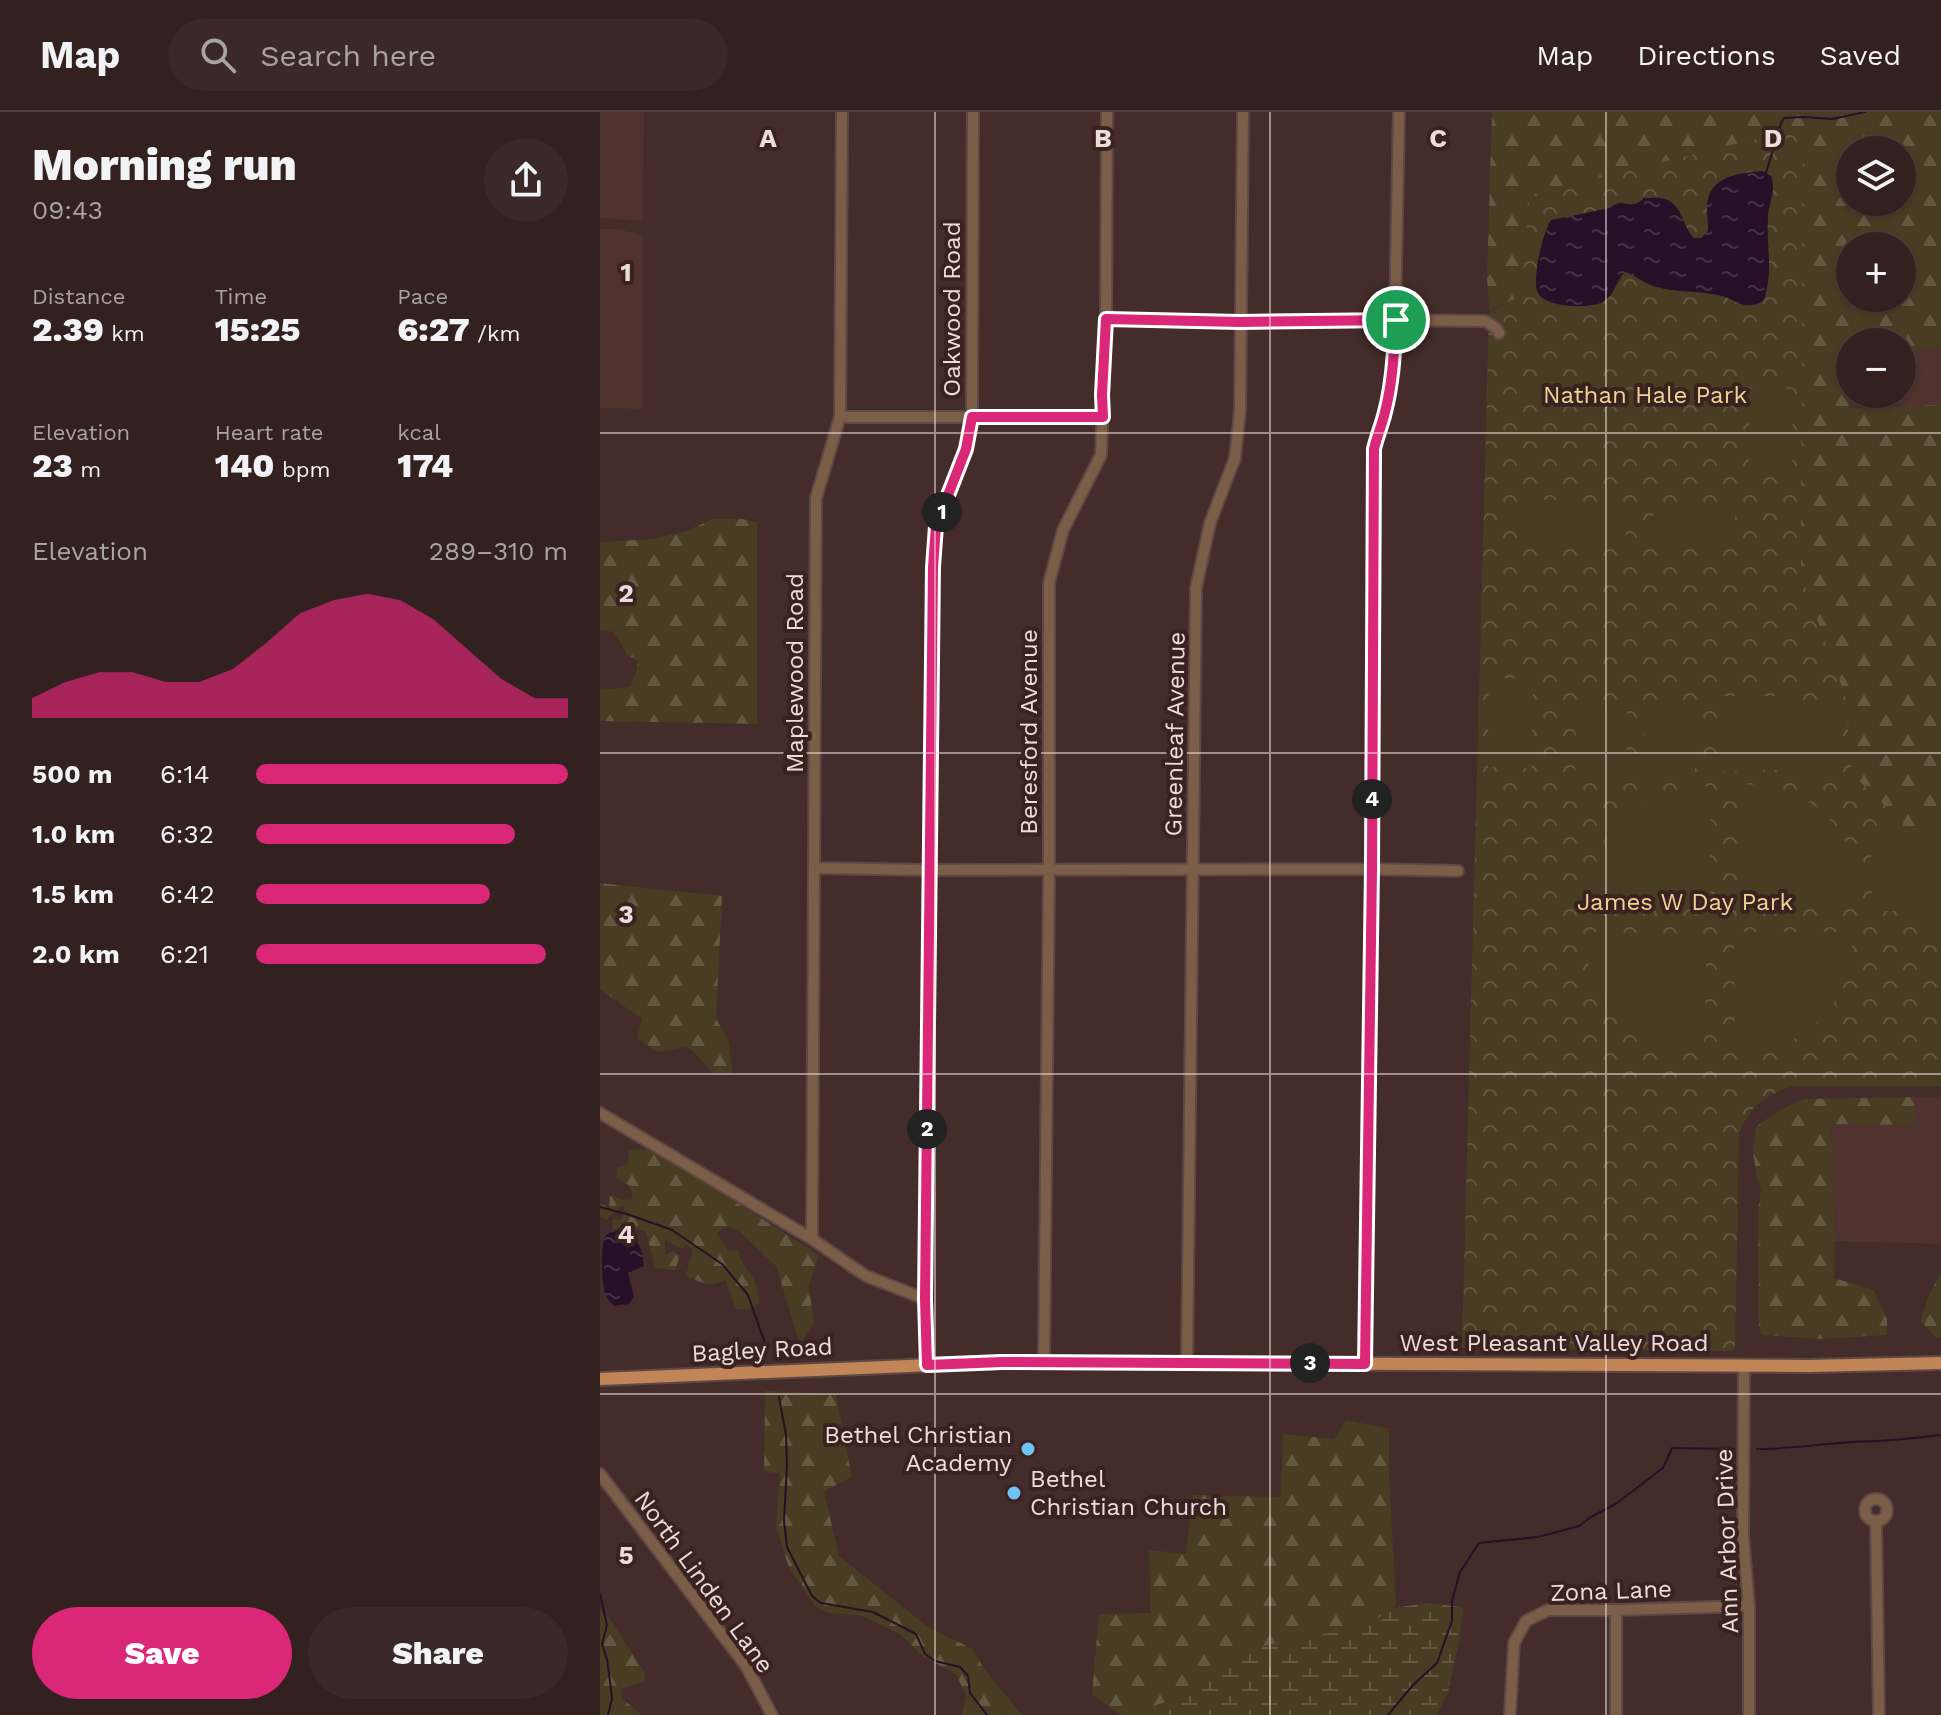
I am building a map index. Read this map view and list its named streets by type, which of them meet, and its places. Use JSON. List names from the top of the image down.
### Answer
{
  "streets": {
    "main road": ["West Pleasant Valley Road", "Bagley Road"],
    "street": [
      "Oakwood Road",
      "Maplewood Road",
      "Beresford Avenue",
      "Greenleaf Avenue",
      "Ann Arbor Drive",
      "North Linden Lane",
      "Zona Lane"
    ]
  },
  "crossings": [
    ["Oakwood Road", "West Pleasant Valley Road"],
    ["Oakwood Road", "Bagley Road"],
    ["Beresford Avenue", "West Pleasant Valley Road"],
    ["Greenleaf Avenue", "West Pleasant Valley Road"],
    ["West Pleasant Valley Road", "Bagley Road"],
    ["West Pleasant Valley Road", "Ann Arbor Drive"],
    ["Ann Arbor Drive", "Zona Lane"]
  ],
  "parks": ["Nathan Hale Park", "James W Day Park"],
  "places": ["Bethel Christian Academy", "Bethel Christian Church"],
  "page": {
    "header": "Map",
    "search": "Search here",
    "nav": ["Map", "Directions", "Saved"],
    "heading": ["Morning run", "09:43"],
    "map_buttons": ["+", "−"],
    "stats": [
      ["Distance", "2.39 km"],
      ["Time", "15:25"],
      ["Pace", "6:27 /km"],
      ["Elevation", "23 m"],
      ["Heart rate", "140 bpm"],
      ["kcal", "174"]
    ],
    "pins": [
      "1",
      "4",
      "2",
      "3"
    ],
    "chart": ["Elevation", "289–310 m"],
    "list": [
      {
        "name": "500 m",
        "note": "6:14"
      },
      {
        "name": "1.0 km",
        "note": "6:32"
      },
      {
        "name": "1.5 km",
        "note": "6:42"
      },
      {
        "name": "2.0 km",
        "note": "6:21"
      }
    ],
    "buttons": ["Save", "Share"]
  },
  "grid": {
    "columns": [
      "A",
      "B",
      "C",
      "D"
    ],
    "rows": [
      "1",
      "2",
      "3",
      "4",
      "5"
    ]
  }
}
